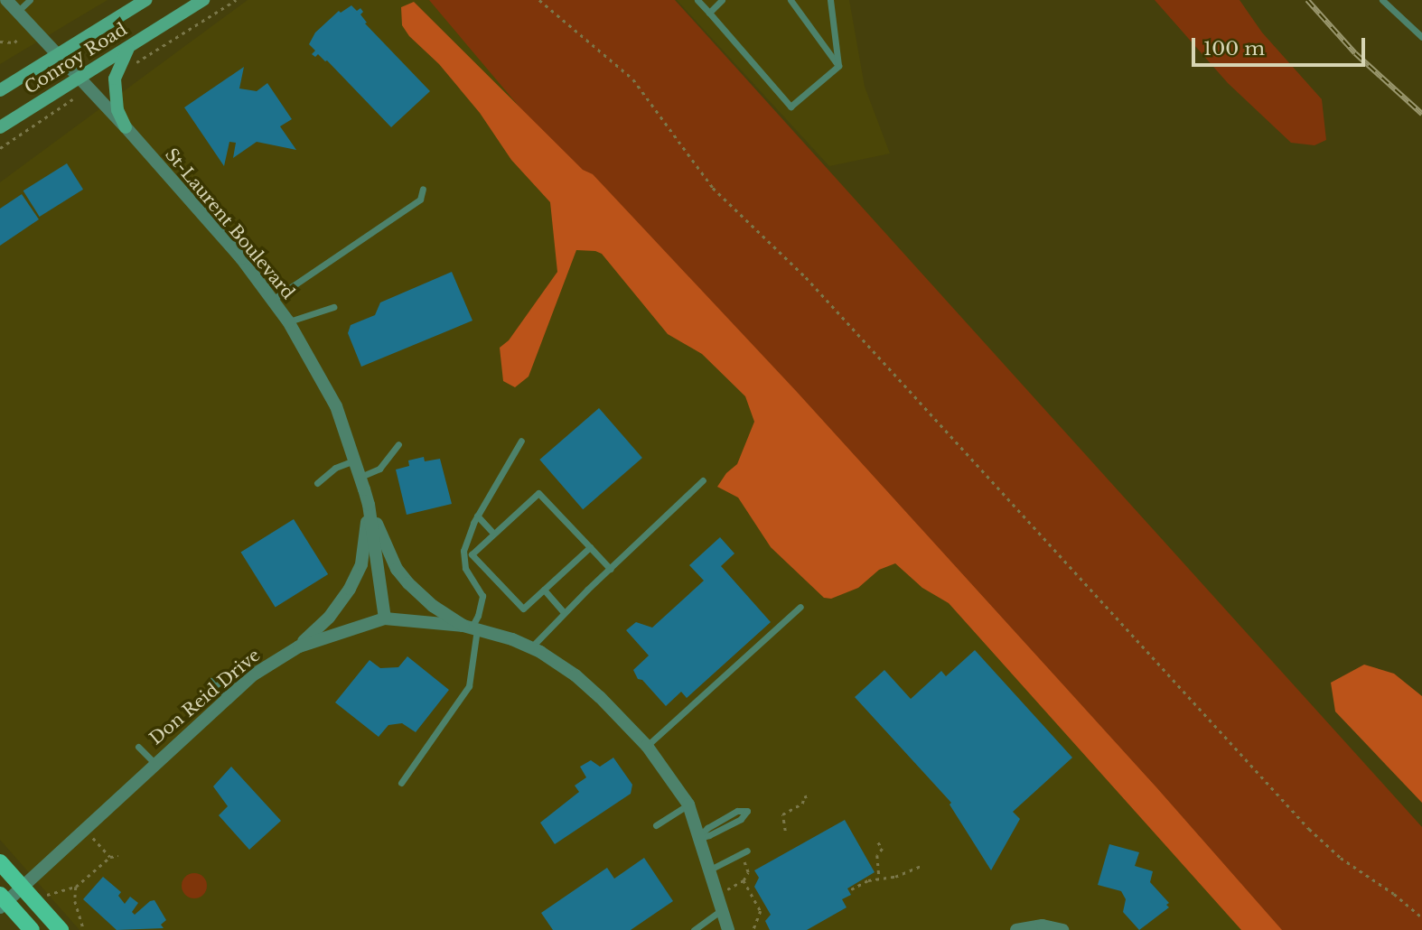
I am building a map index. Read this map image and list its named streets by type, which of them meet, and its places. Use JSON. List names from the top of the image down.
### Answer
{
  "streets": {
    "main road": ["Conroy Road"],
    "street": ["St-Laurent Boulevard", "Don Reid Drive"]
  },
  "crossings": [
    ["Conroy Road", "St-Laurent Boulevard"],
    ["St-Laurent Boulevard", "Don Reid Drive"]
  ],
  "scale_bar": "100 m"
}
